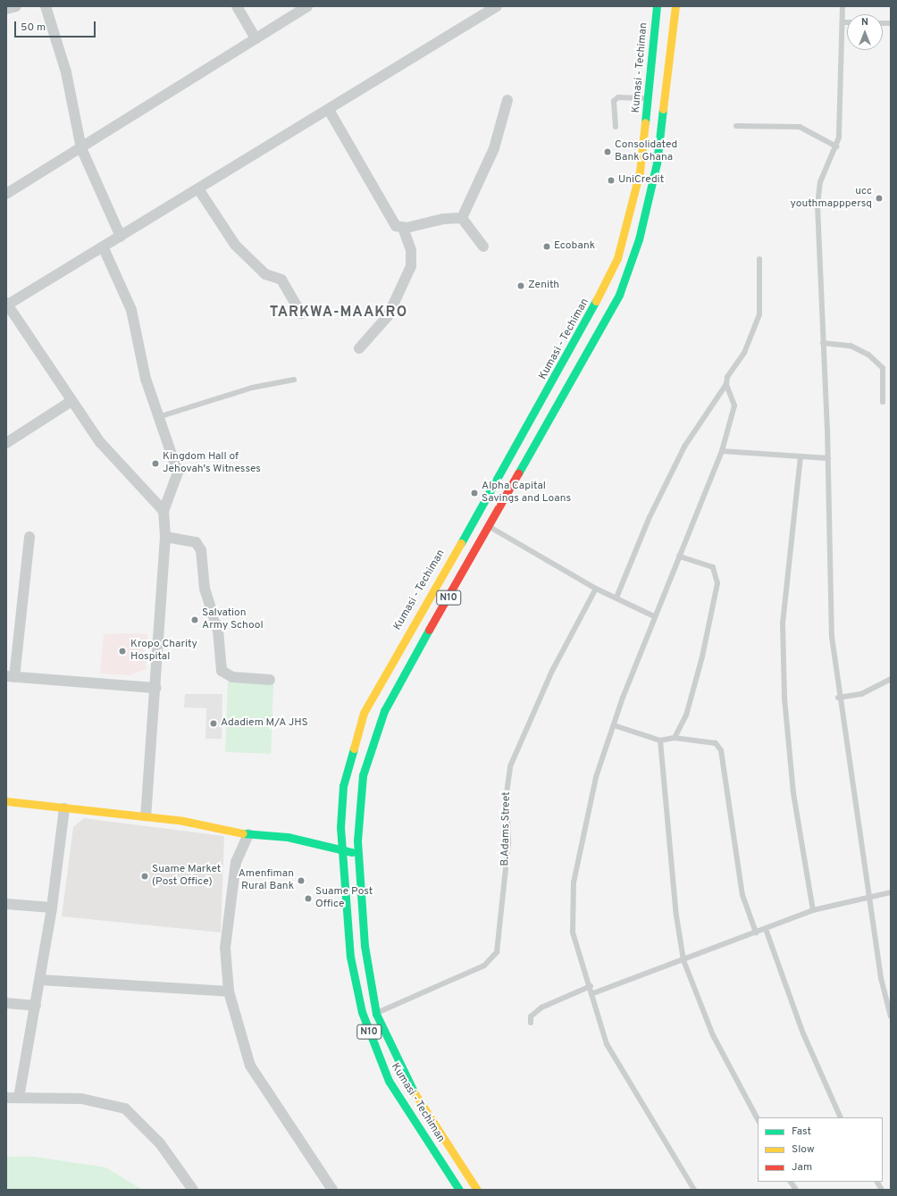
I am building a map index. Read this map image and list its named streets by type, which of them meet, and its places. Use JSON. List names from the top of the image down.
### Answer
{
  "streets": {
    "main road": ["Kumasi - Techiman", "N10"],
    "lane": ["B.Adams Street"]
  },
  "crossings": [
    ["N10", "B.Adams Street"]
  ],
  "districts": ["TARKWA-MAAKRO"],
  "places": [
    "Consolidated Bank Ghana",
    "UniCredit",
    "ucc youthmapppersq",
    "Ecobank",
    "Zenith",
    "Kingdom Hall of Jehovah's Witnesses",
    "Alpha Capital Savings and Loans",
    "Salvation Army School",
    "Kropo Charity Hospital",
    "Adadiem M/A JHS",
    "Suame Market (Post Office)",
    "Amenfiman Rural Bank",
    "Suame Post Office"
  ],
  "legend": ["Fast", "Slow", "Jam"],
  "scale_bar": "50 m",
  "north": "top"
}
